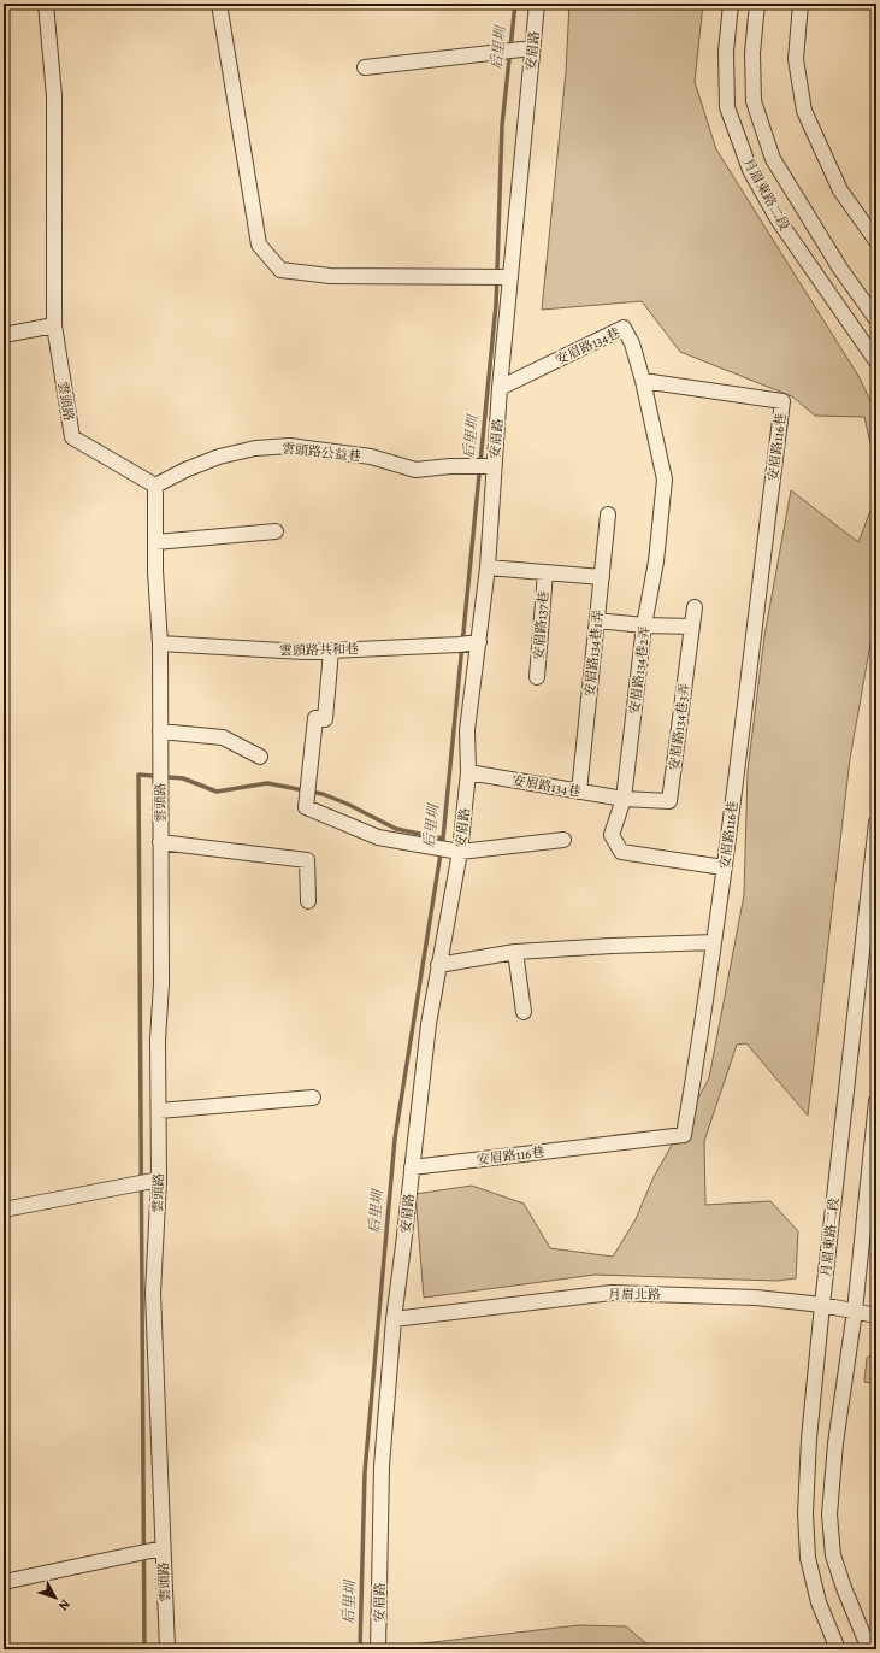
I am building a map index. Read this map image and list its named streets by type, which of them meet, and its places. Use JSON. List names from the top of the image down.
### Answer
{
  "streets": {
    "street": [
      "安眉路",
      "月眉東路二段",
      "安眉路134巷",
      "雲頭路",
      "安眉路116巷",
      "雲頭路公益巷",
      "安眉路137巷",
      "雲頭路共和巷",
      "安眉路134巷1弄",
      "安眉路134巷2弄",
      "安眉路134巷3弄",
      "月眉北路"
    ]
  },
  "crossings": [
    ["安眉路", "安眉路134巷"],
    ["安眉路", "安眉路116巷"],
    ["安眉路", "雲頭路公益巷"],
    ["安眉路", "安眉路137巷"],
    ["安眉路", "雲頭路共和巷"],
    ["安眉路", "月眉北路"],
    ["月眉東路二段", "月眉北路"],
    ["安眉路134巷", "安眉路116巷"],
    ["安眉路134巷", "安眉路134巷1弄"],
    ["安眉路134巷", "安眉路134巷2弄"],
    ["安眉路134巷", "安眉路134巷3弄"],
    ["雲頭路", "雲頭路公益巷"],
    ["雲頭路", "雲頭路共和巷"],
    ["安眉路116巷", "安眉路134巷2弄"],
    ["安眉路137巷", "安眉路134巷1弄"],
    ["安眉路134巷2弄", "安眉路134巷3弄"]
  ],
  "water": ["后里圳"],
  "north": "bottom right"
}
